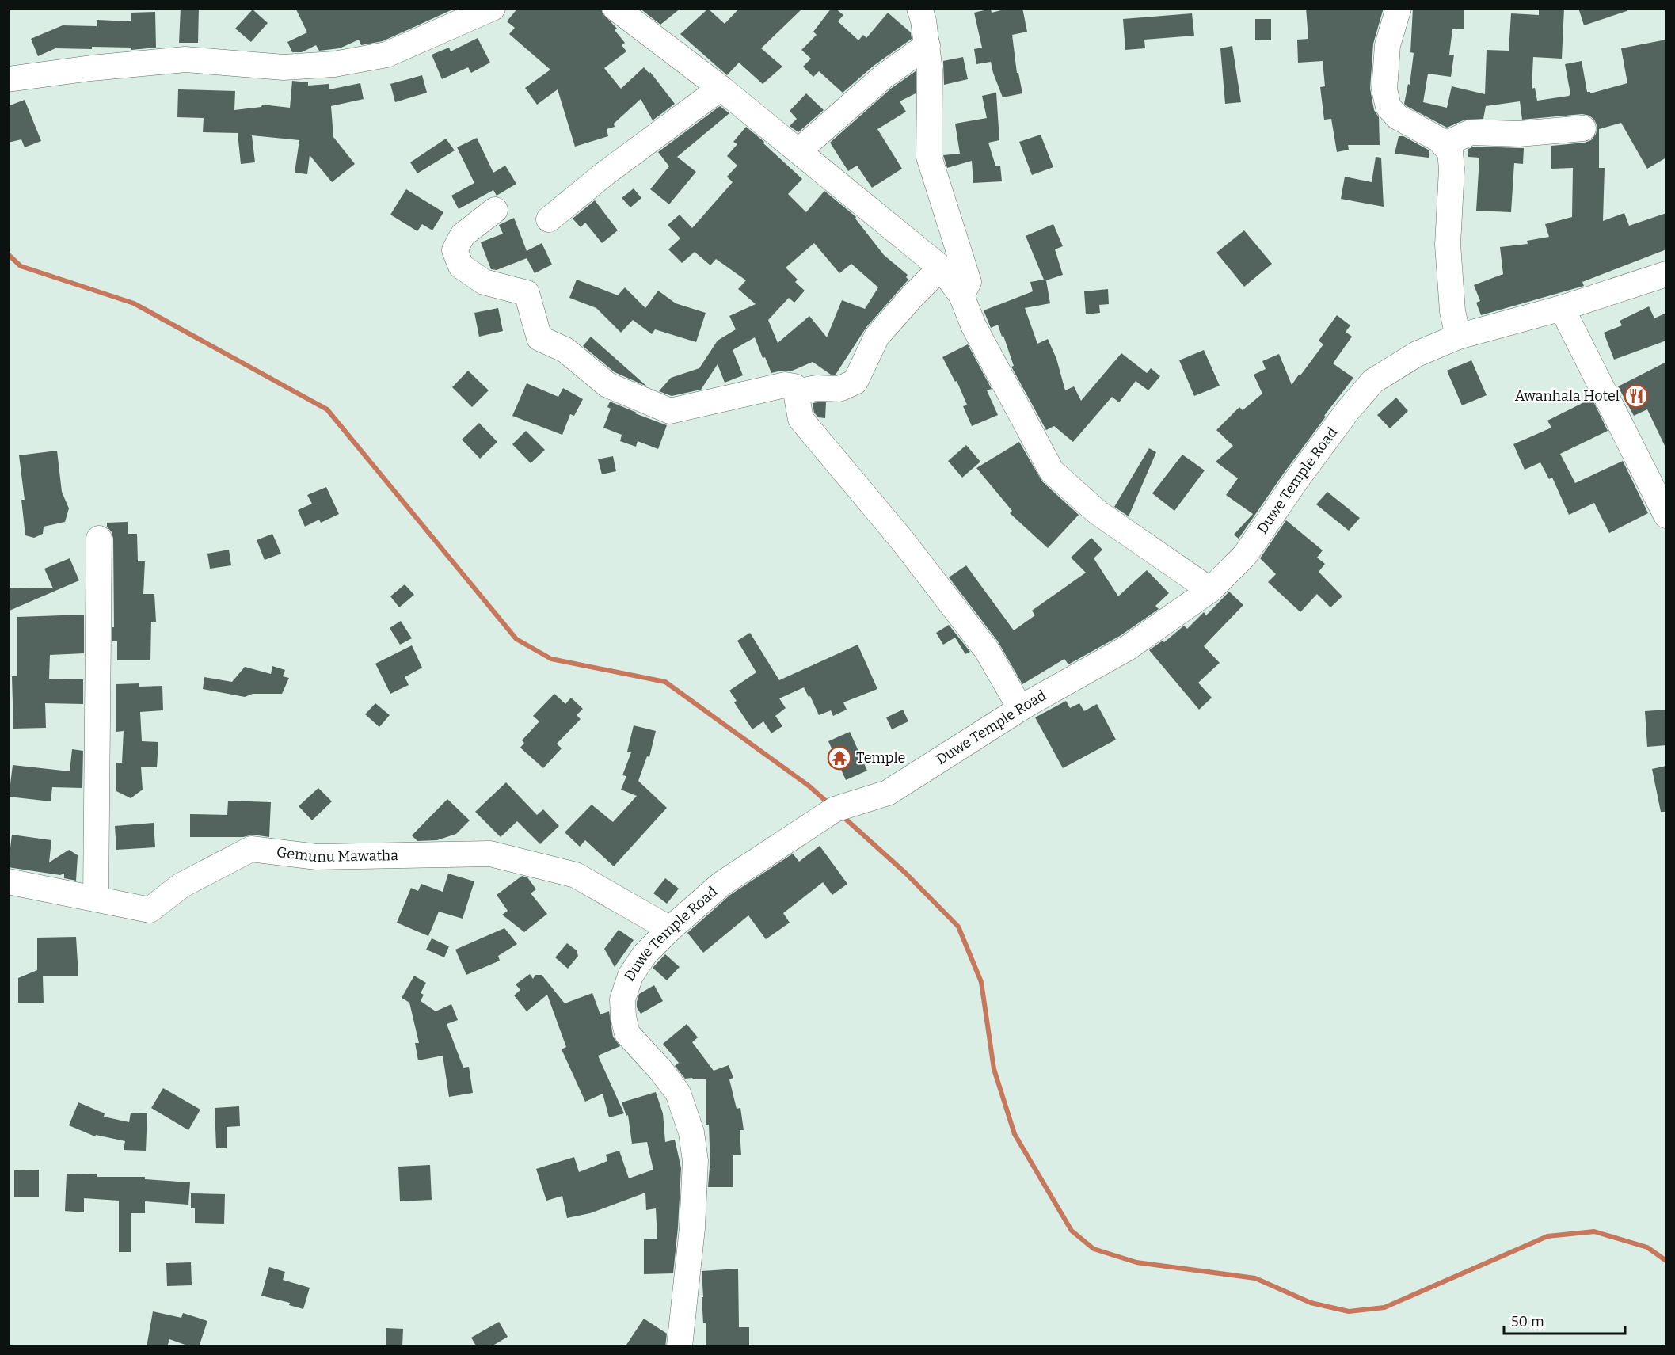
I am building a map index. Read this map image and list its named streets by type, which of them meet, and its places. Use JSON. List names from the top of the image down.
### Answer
{
  "streets": {
    "street": ["Duwe Temple Road", "Gemunu Mawatha"]
  },
  "crossings": [
    ["Duwe Temple Road", "Gemunu Mawatha"]
  ],
  "places": {
    "restaurant": ["Awanhala Hotel"],
    "temple": ["Temple"]
  },
  "scale_bar": "50 m"
}
